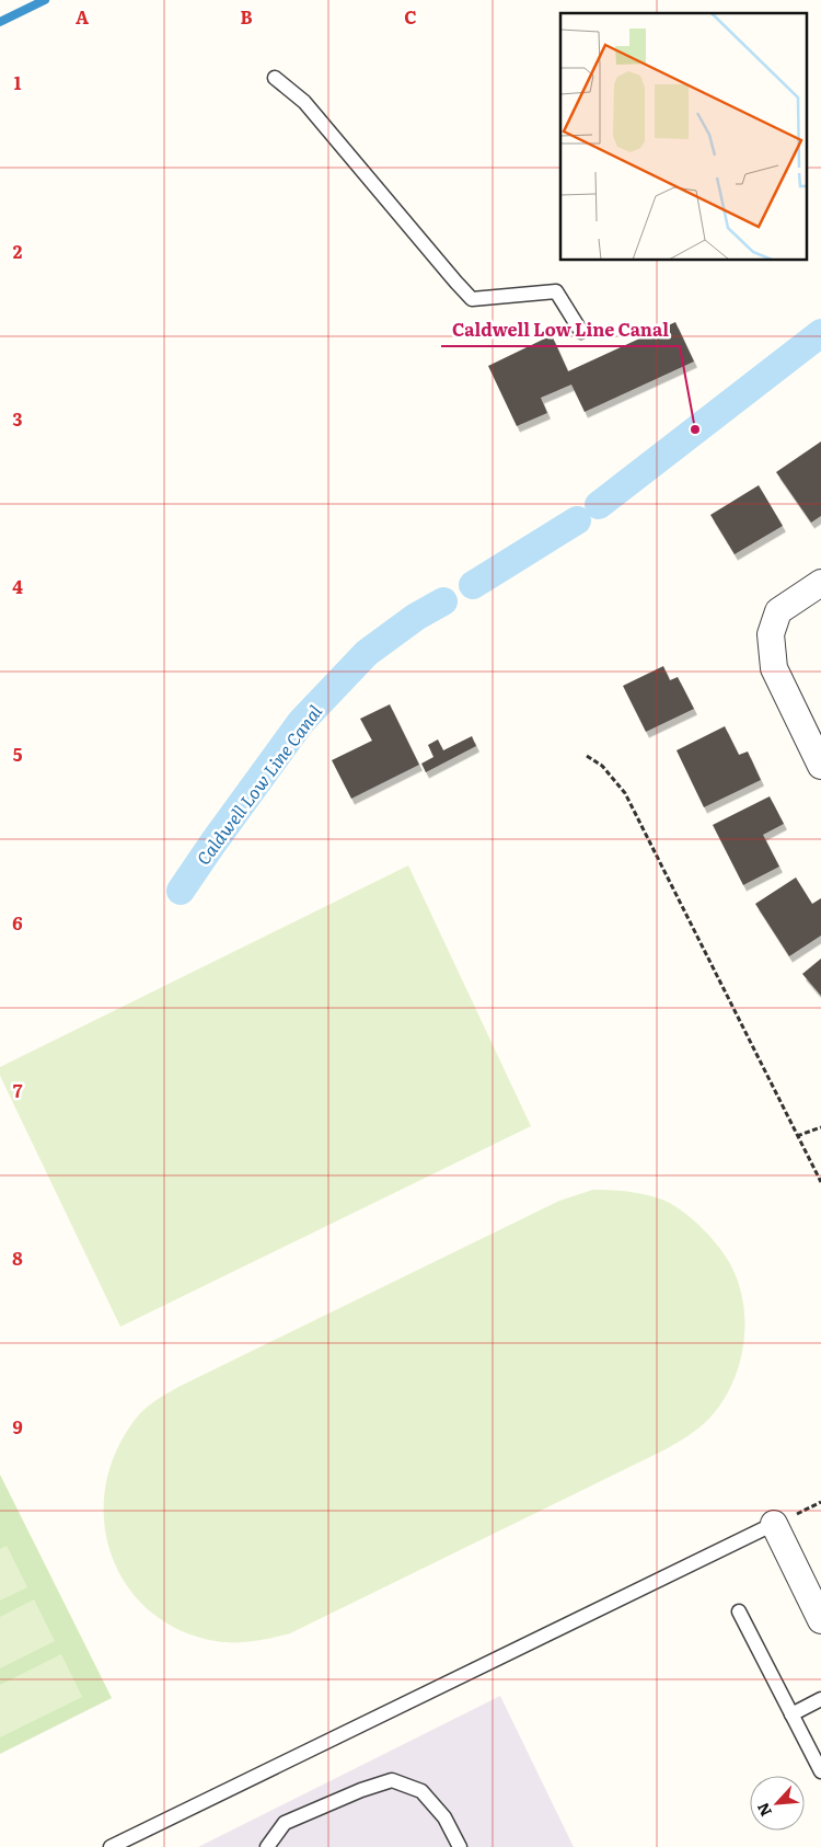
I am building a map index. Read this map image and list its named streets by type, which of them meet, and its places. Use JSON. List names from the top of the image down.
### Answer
{
  "water": ["Caldwell Low Line Canal"],
  "places": ["Caldwell Low Line Canal"],
  "north": "bottom left",
  "grid": {
    "columns": ["A", "B", "C"],
    "rows": [
      "1",
      "2",
      "3",
      "4",
      "5",
      "6",
      "7",
      "8",
      "9"
    ]
  }
}
